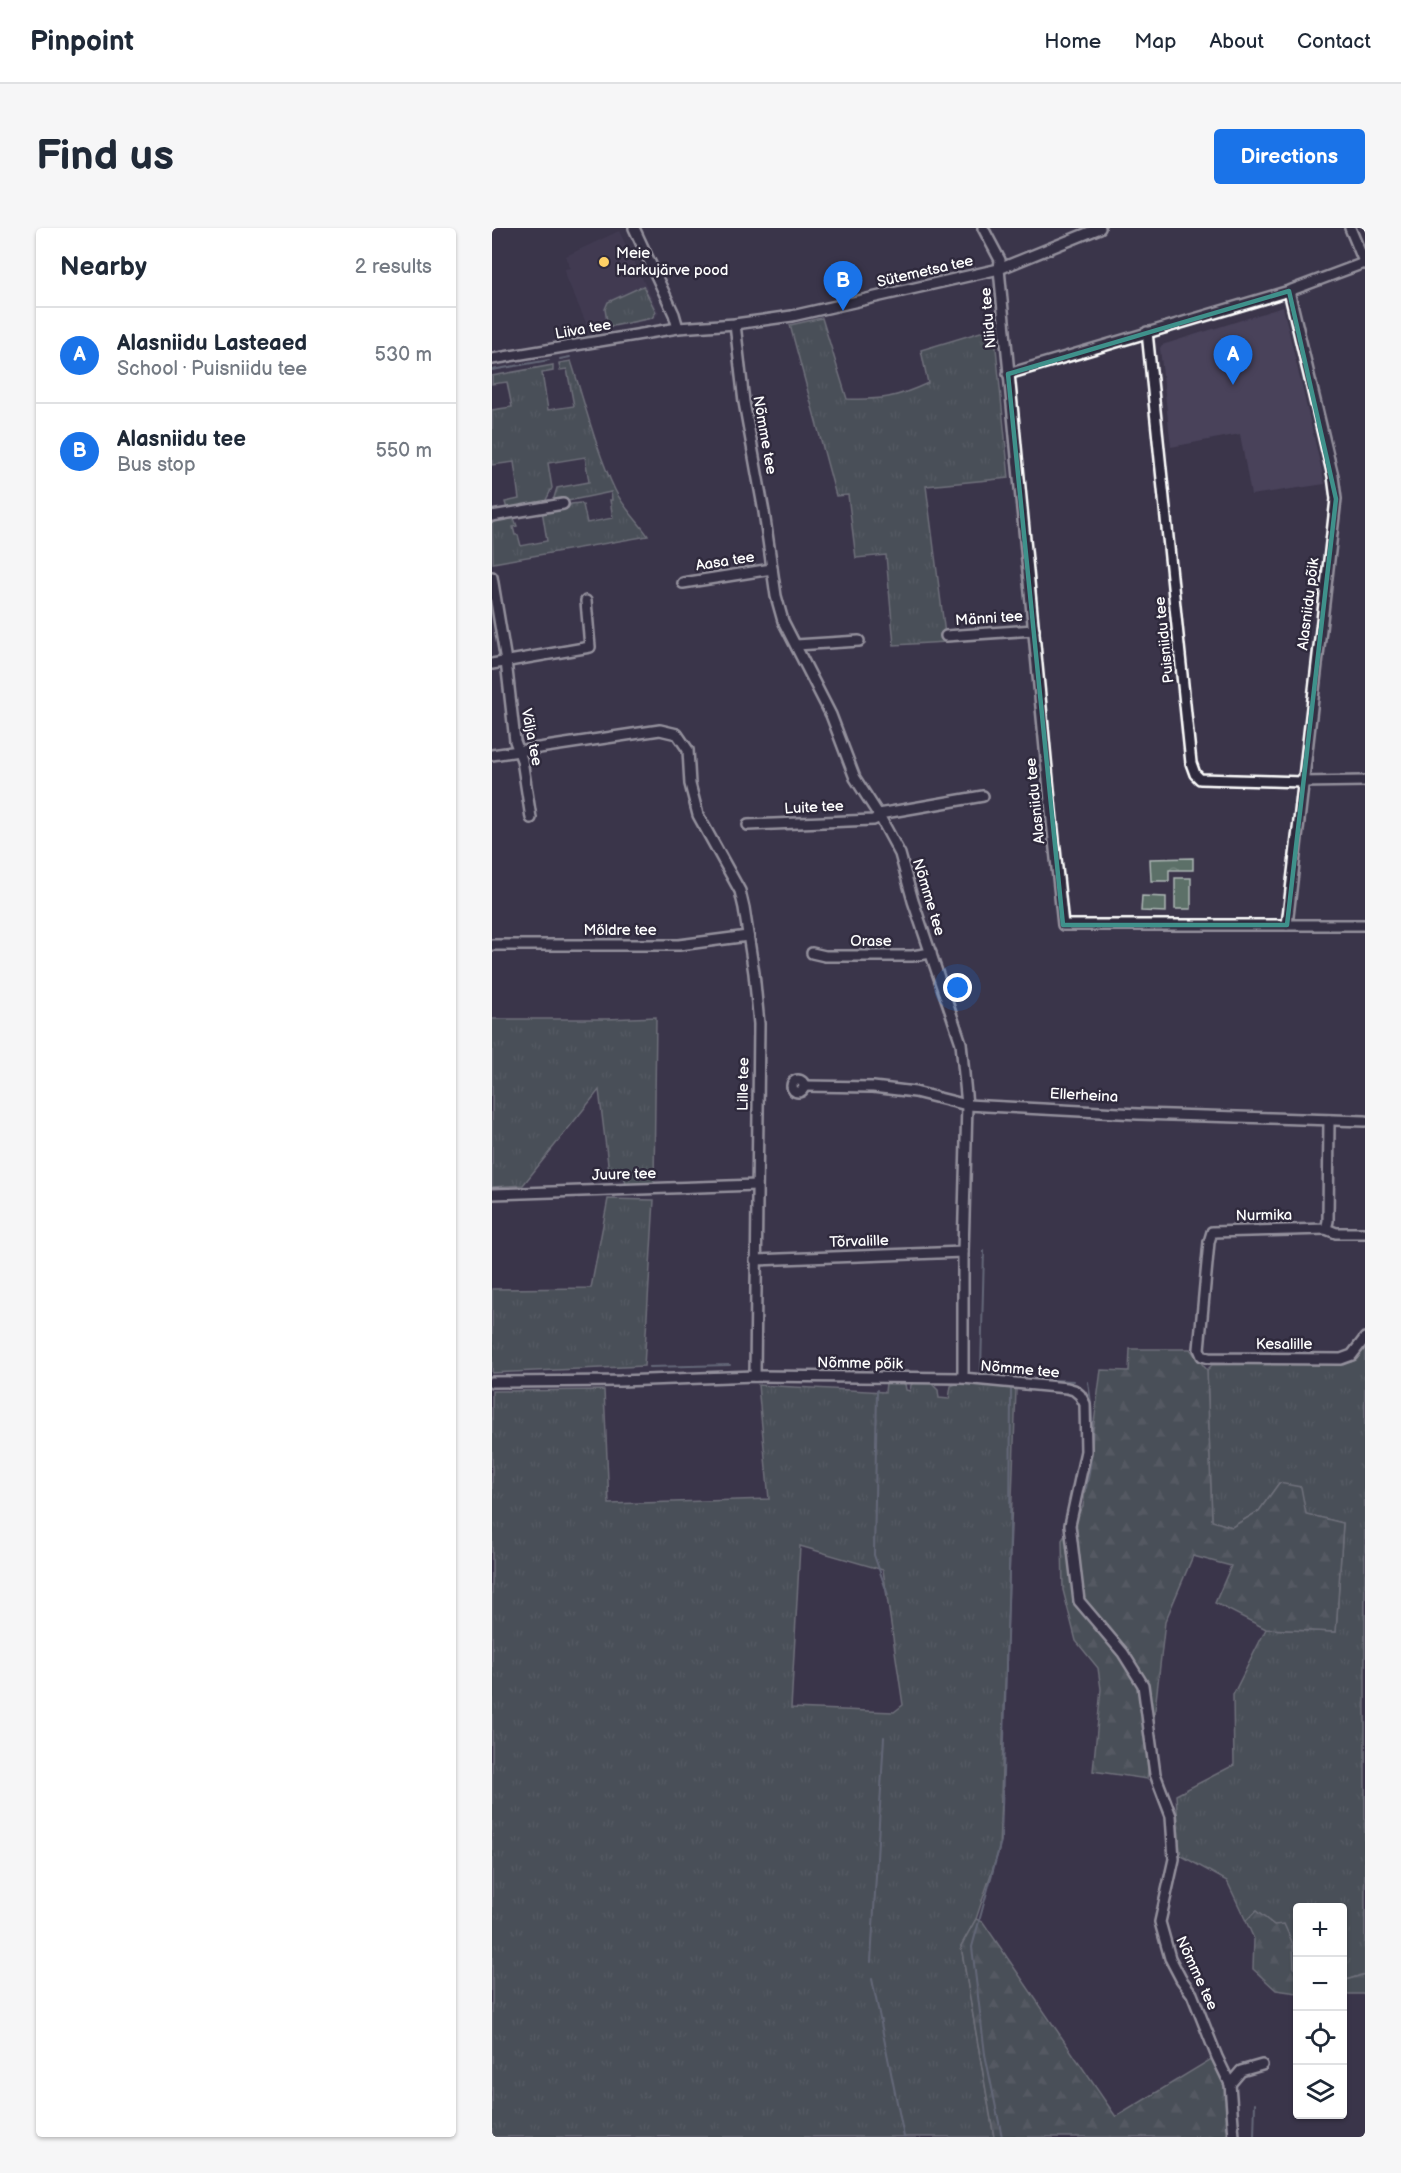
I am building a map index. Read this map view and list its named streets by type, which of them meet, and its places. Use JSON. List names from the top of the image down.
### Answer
{
  "streets": {
    "street": [
      "Sütemetsa tee",
      "Niidu tee",
      "Liiva tee",
      "Nõmme tee",
      "Aasa tee",
      "Alasniidu põik",
      "Männi tee",
      "Puisniidu tee",
      "Välja tee",
      "Alasniidu tee",
      "Luite tee",
      "Möldre tee",
      "Orase",
      "Lille tee",
      "Ellerheina",
      "Juure tee",
      "Nurmika",
      "Tõrvalille",
      "Kesalille",
      "Nõmme põik"
    ]
  },
  "crossings": [
    ["Sütemetsa tee", "Niidu tee"],
    ["Sütemetsa tee", "Liiva tee"],
    ["Sütemetsa tee", "Nõmme tee"],
    ["Niidu tee", "Alasniidu tee"],
    ["Nõmme tee", "Aasa tee"],
    ["Nõmme tee", "Luite tee"],
    ["Nõmme tee", "Orase"],
    ["Nõmme tee", "Ellerheina"],
    ["Nõmme tee", "Tõrvalille"],
    ["Nõmme tee", "Nõmme põik"],
    ["Alasniidu põik", "Puisniidu tee"],
    ["Alasniidu põik", "Alasniidu tee"],
    ["Männi tee", "Alasniidu tee"],
    ["Välja tee", "Lille tee"],
    ["Möldre tee", "Lille tee"],
    ["Lille tee", "Juure tee"],
    ["Lille tee", "Tõrvalille"],
    ["Lille tee", "Nõmme põik"],
    ["Nurmika", "Kesalille"]
  ],
  "places": ["Meie Harkujärve pood"],
  "page": {
    "header": "Pinpoint",
    "nav": [
      "Home",
      "Map",
      "About",
      "Contact"
    ],
    "buttons": "Directions",
    "title": "Find us",
    "heading": ["Nearby", "2 results"],
    "pins": ["B", "A"],
    "list": [
      {
        "mark": "A",
        "name": "Alasniidu Lasteaed",
        "note": "School · Puisniidu tee",
        "value": "530 m"
      },
      {
        "mark": "B",
        "name": "Alasniidu tee",
        "note": "Bus stop",
        "value": "550 m"
      }
    ],
    "map_buttons": ["+", "−"]
  }
}
